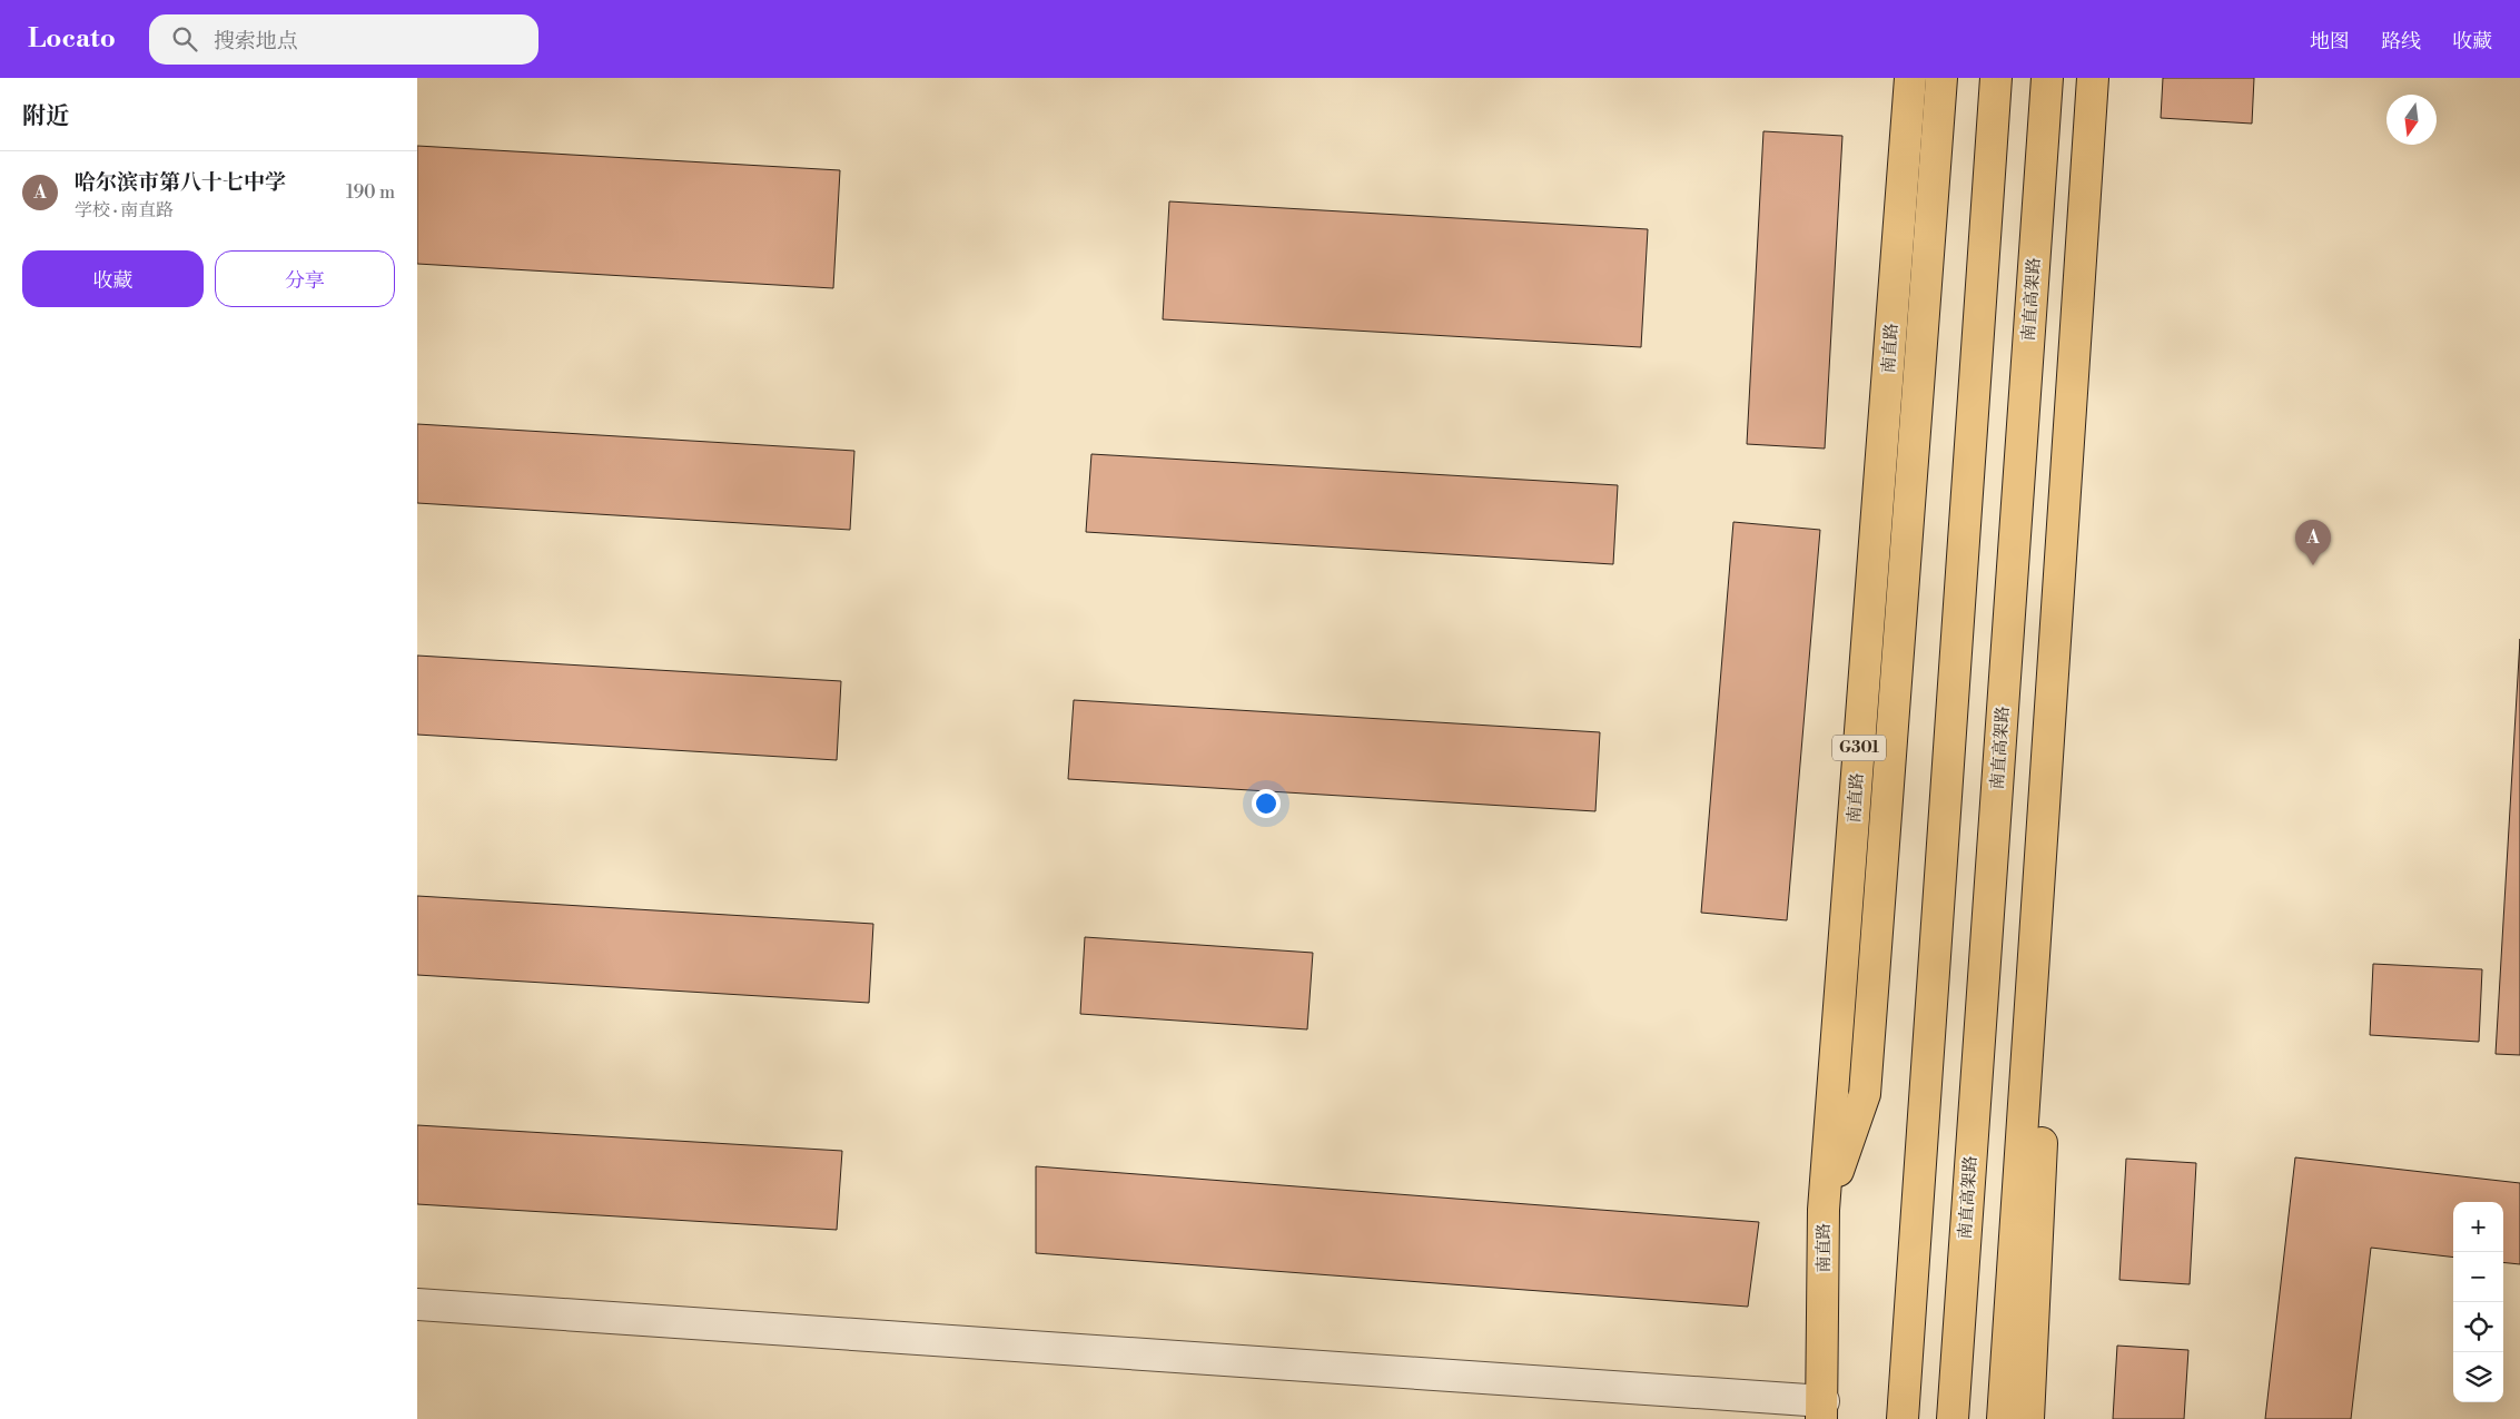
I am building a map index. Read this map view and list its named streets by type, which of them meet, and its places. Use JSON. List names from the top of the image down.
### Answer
{
  "streets": {
    "highway": ["南直高架路", "南直路", "G301"]
  },
  "north": "bottom",
  "page": {
    "header": "Locato",
    "search": "搜索地点",
    "nav": ["地图", "路线", "收藏"],
    "heading": "附近",
    "list": [
      {
        "mark": "A",
        "name": "哈尔滨市第八十七中学",
        "note": "学校 · 南直路",
        "value": "190 m"
      }
    ],
    "buttons": ["收藏", "分享"],
    "pins": "A",
    "map_buttons": ["+", "−"]
  }
}
